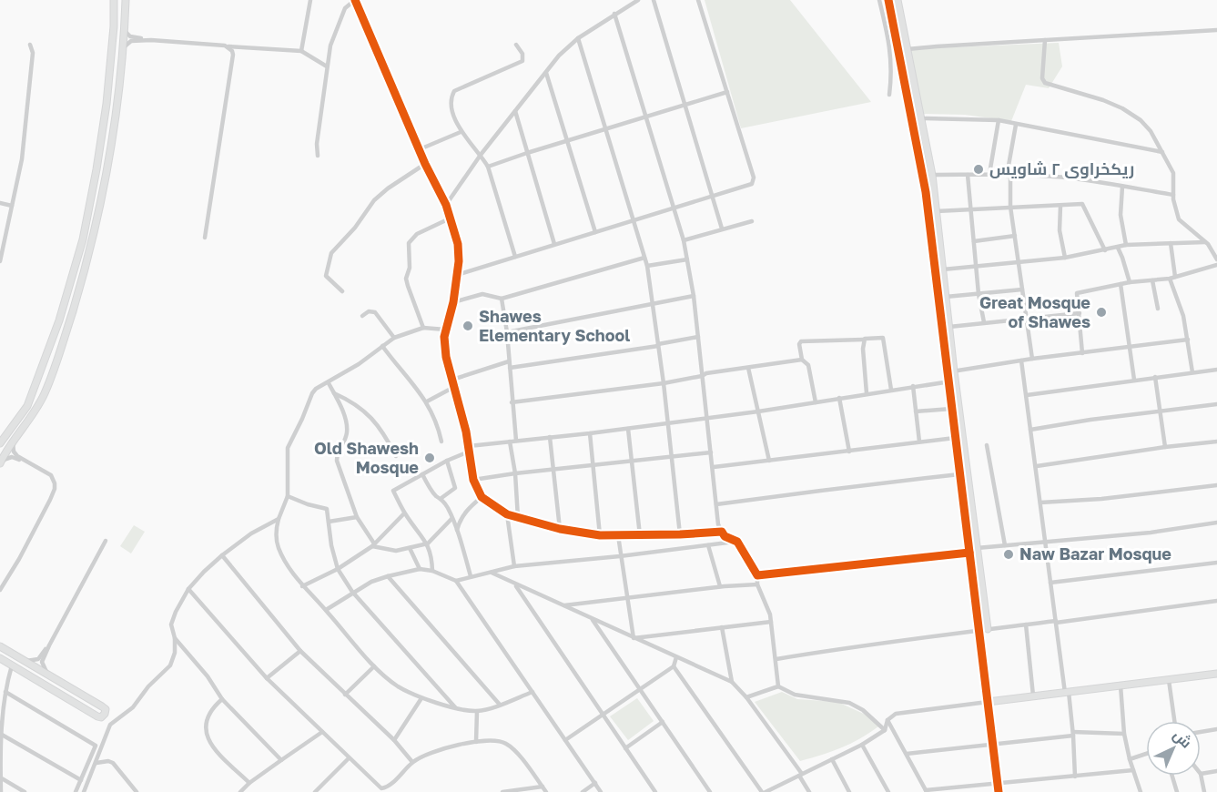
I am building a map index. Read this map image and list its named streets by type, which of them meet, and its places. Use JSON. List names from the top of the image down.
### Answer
{
  "places": [
    "ريكخراوى ۲ شاويس",
    "Great Mosque of Shawes",
    "Shawes Elementary School",
    "Old Shawesh Mosque",
    "Naw Bazar Mosque"
  ],
  "north": "top right"
}
